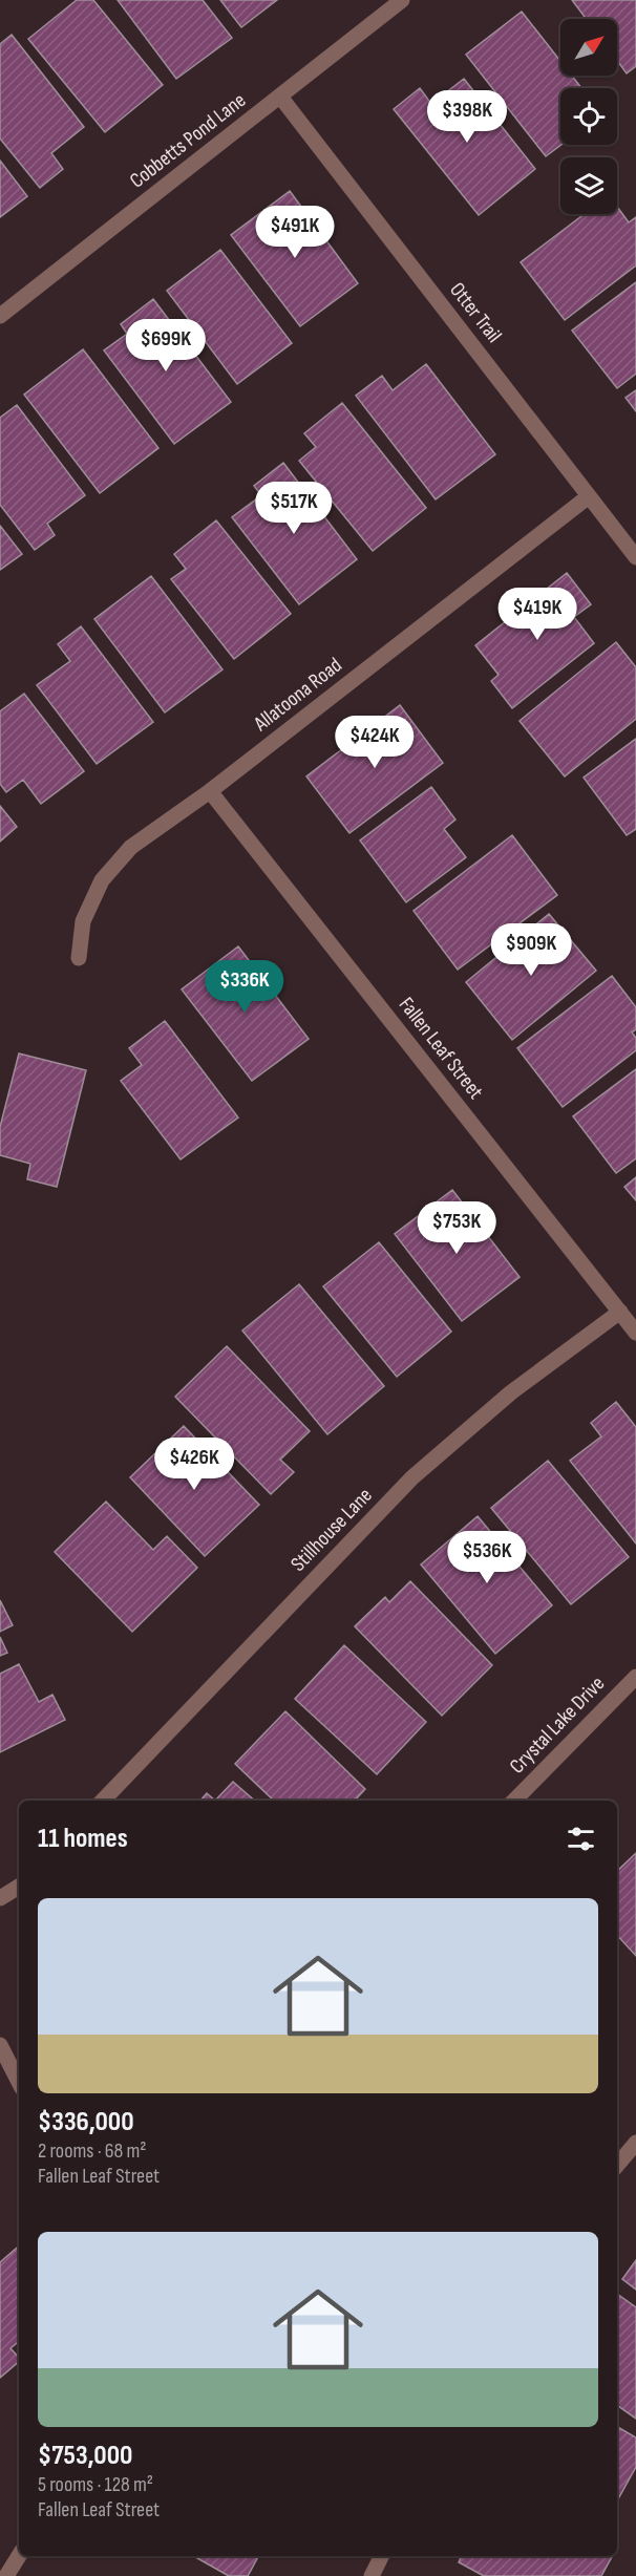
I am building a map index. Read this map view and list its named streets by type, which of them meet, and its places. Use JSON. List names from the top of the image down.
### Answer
{
  "streets": {
    "street": [
      "Cobbetts Pond Lane",
      "Otter Trail",
      "Allatoona Road",
      "Fallen Leaf Street",
      "Stillhouse Lane",
      "Crystal Lake Drive"
    ]
  },
  "crossings": [
    ["Cobbetts Pond Lane", "Otter Trail"],
    ["Otter Trail", "Allatoona Road"],
    ["Allatoona Road", "Fallen Leaf Street"],
    ["Fallen Leaf Street", "Stillhouse Lane"]
  ],
  "north": "top right",
  "page": {
    "price": [
      "$398K",
      "$491K",
      "$699K",
      "$517K",
      "$419K",
      "$424K",
      "$909K",
      "$336K",
      "$753K",
      "$426K",
      "$536K"
    ],
    "heading": "11 homes",
    "list": [
      {
        "name": "$336,000",
        "note": "2 rooms · 68 m² · Fallen Leaf Street"
      },
      {
        "name": "$753,000",
        "note": "5 rooms · 128 m² · Fallen Leaf Street"
      }
    ]
  }
}
